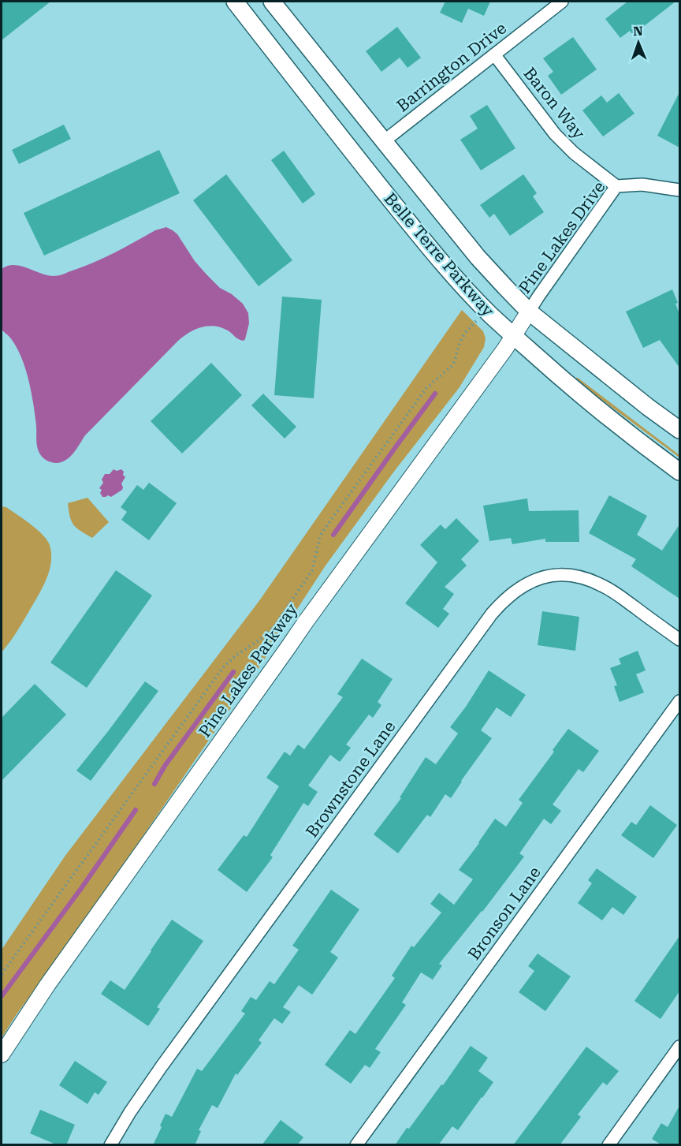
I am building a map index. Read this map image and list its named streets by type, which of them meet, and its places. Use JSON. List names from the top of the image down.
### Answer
{
  "streets": {
    "main road": ["Belle Terre Parkway"],
    "street": [
      "Barrington Drive",
      "Baron Way",
      "Pine Lakes Drive",
      "Pine Lakes Parkway",
      "Brownstone Lane",
      "Bronson Lane"
    ]
  },
  "crossings": [
    ["Barrington Drive", "Baron Way"],
    ["Barrington Drive", "Belle Terre Parkway"],
    ["Baron Way", "Pine Lakes Drive"],
    ["Pine Lakes Drive", "Belle Terre Parkway"],
    ["Pine Lakes Drive", "Pine Lakes Parkway"],
    ["Belle Terre Parkway", "Pine Lakes Parkway"]
  ],
  "north": "top"
}
